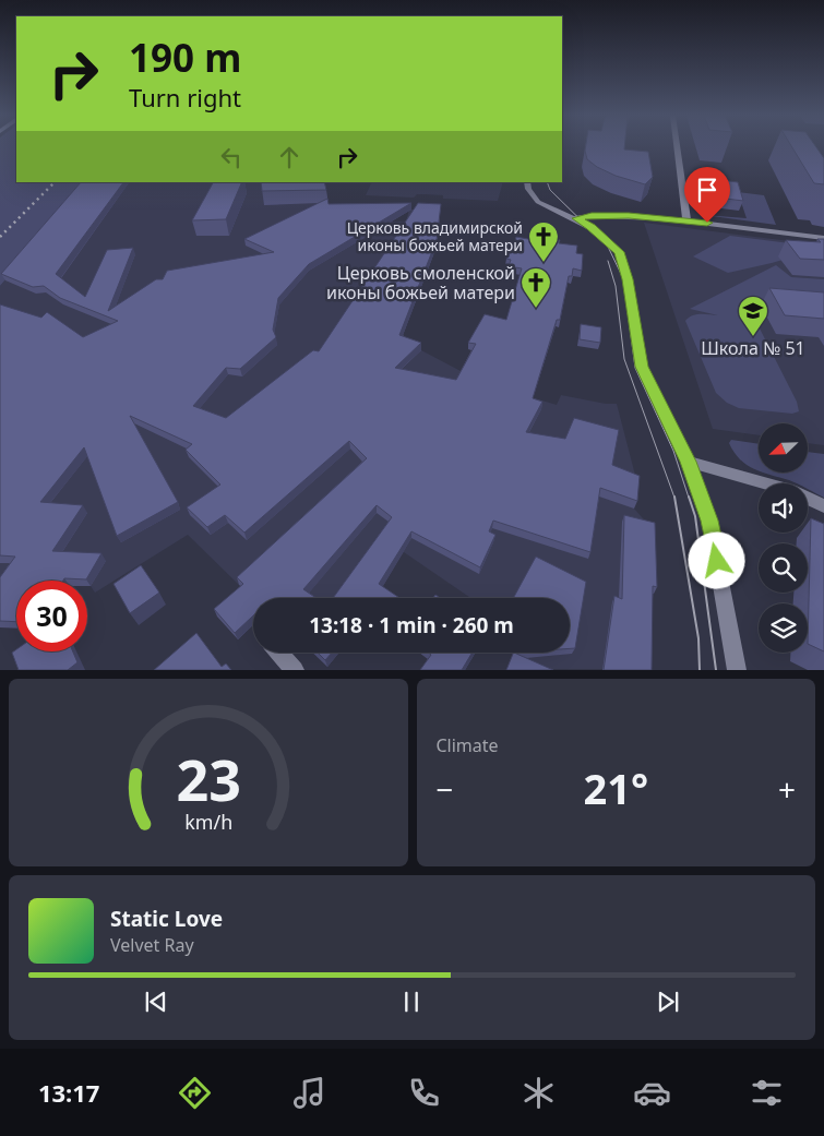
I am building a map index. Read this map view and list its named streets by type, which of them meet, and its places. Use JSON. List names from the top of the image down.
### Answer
{
  "places": {
    "church": ["Церковь владимирской иконы божьей матери", "Церковь смоленской иконы божьей матери"],
    "school or university": ["Школа № 51"]
  },
  "north": "bottom left",
  "page": {
    "turn": ["190 m", "Turn right"],
    "limit": "30",
    "trip": "13:18 · 1 min · 260 m",
    "tile": "Climate",
    "heat": ["−", "21°", "+"],
    "song": ["Static Love", "Velvet Ray"],
    "tabs": "13:17",
    "gauge": ["23", "km/h"]
  }
}
